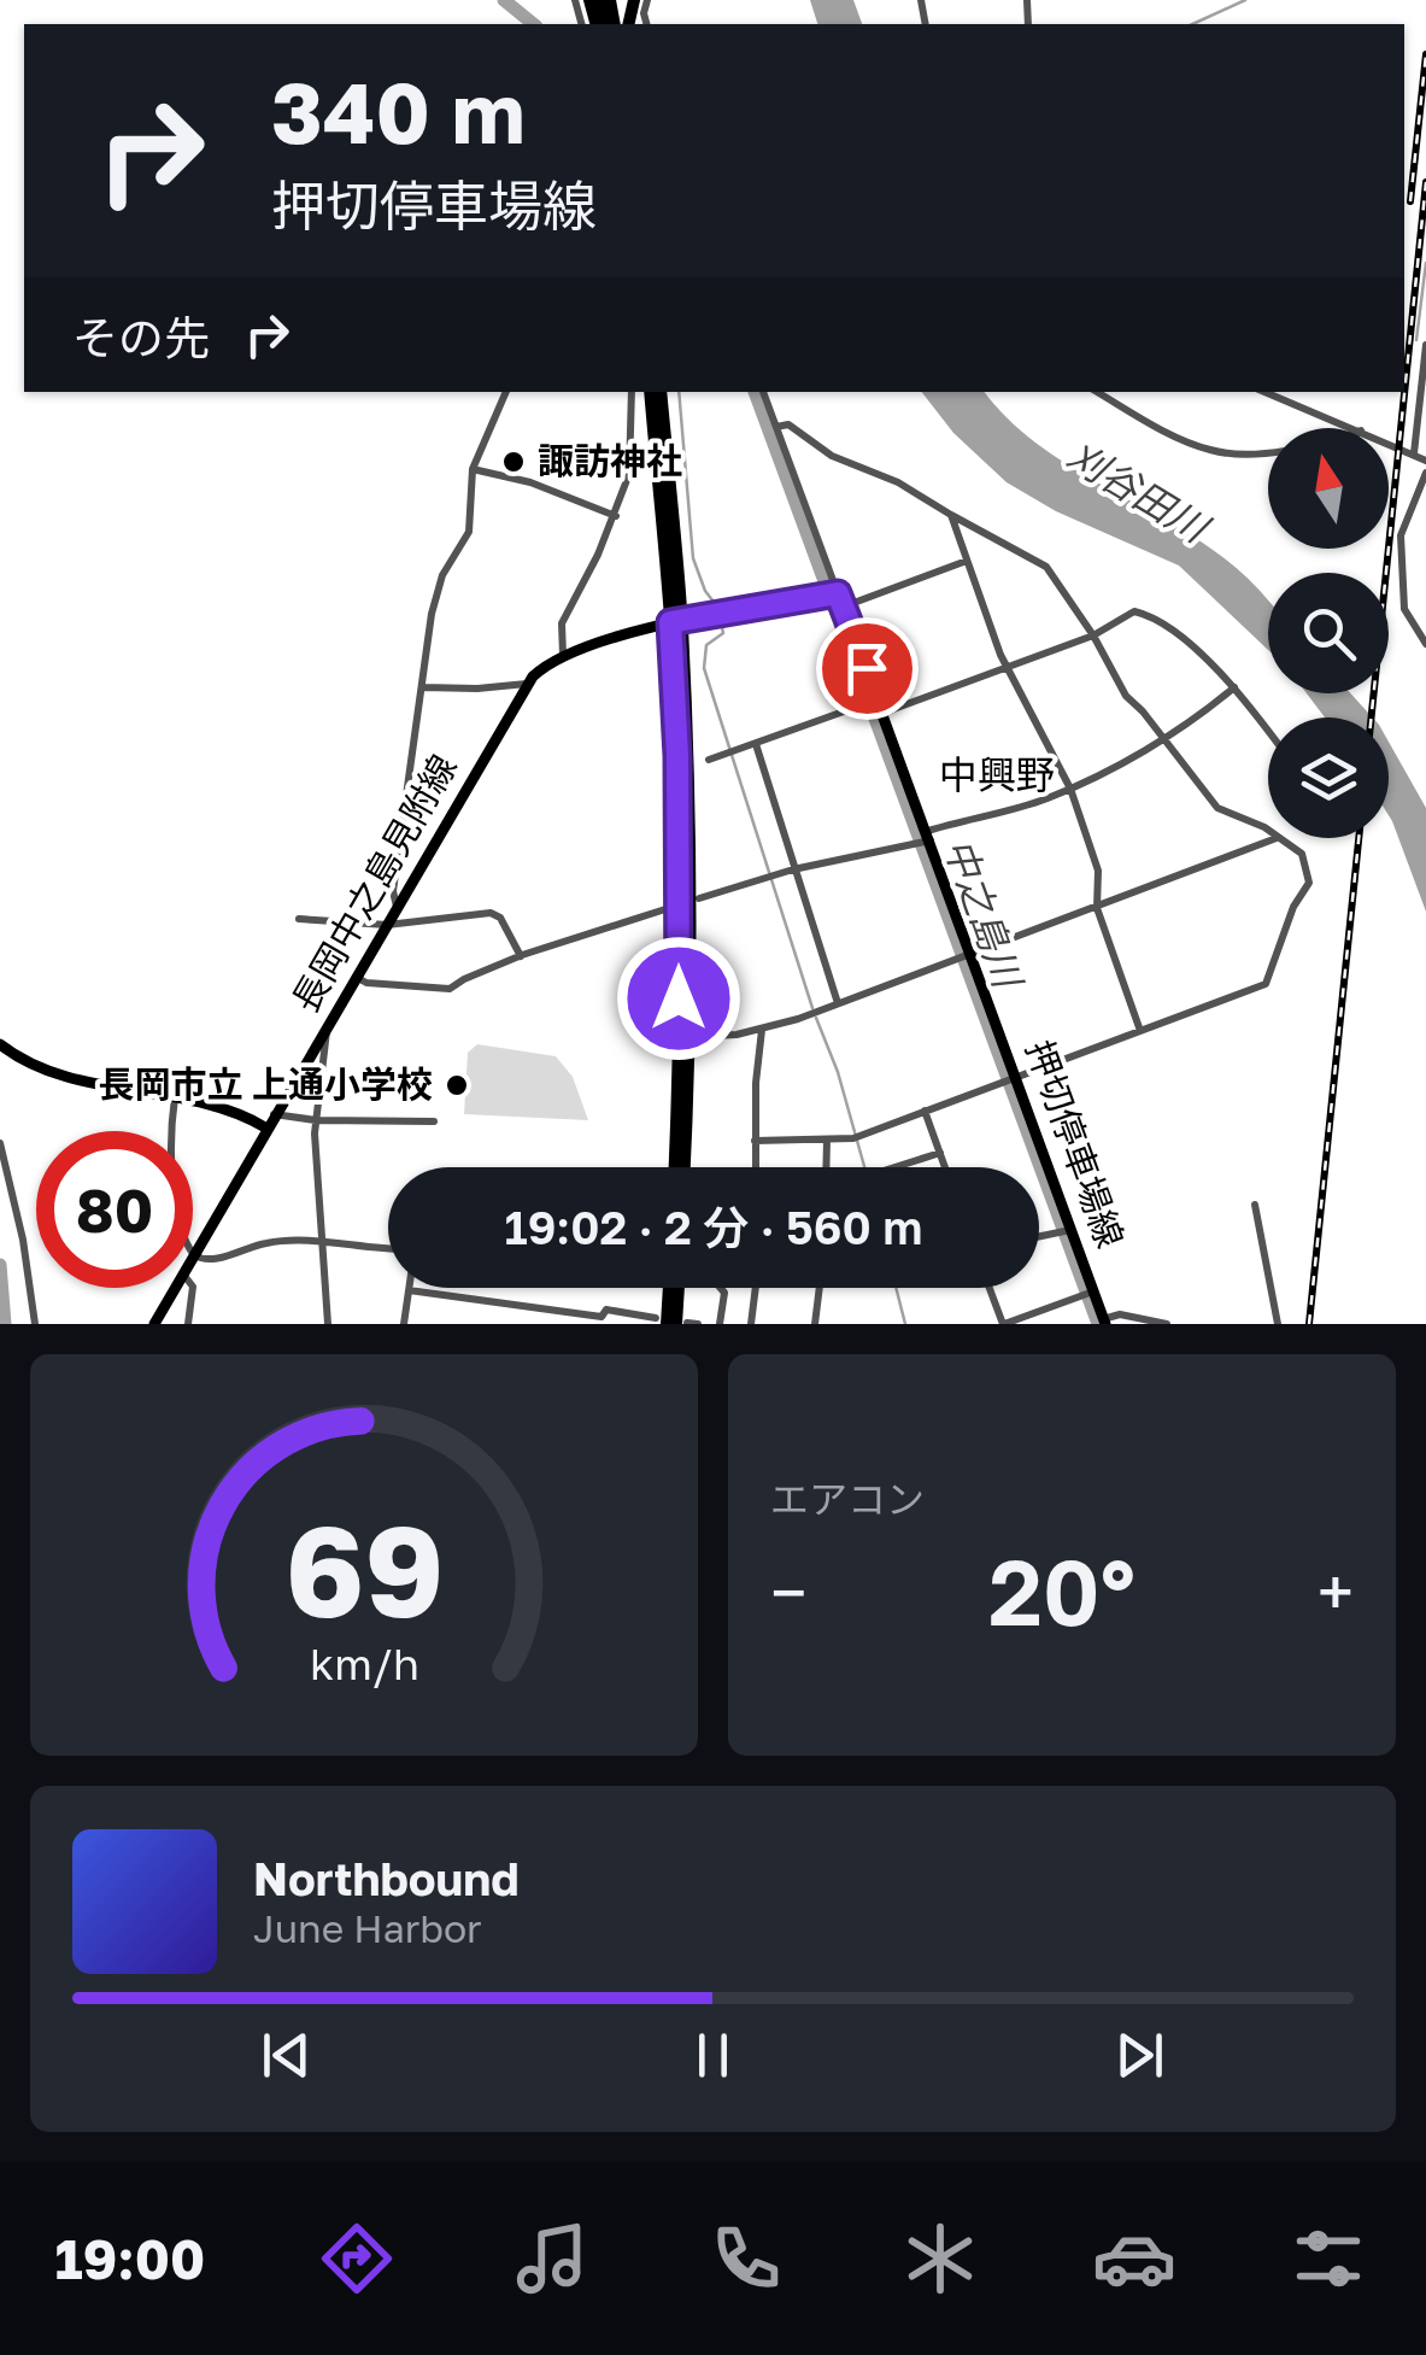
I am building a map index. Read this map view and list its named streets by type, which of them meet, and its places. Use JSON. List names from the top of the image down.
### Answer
{
  "streets": {
    "main road": ["長岡中之島見附線", "押切停車場線"]
  },
  "districts": ["中興野"],
  "water": ["刈谷田川", "中之島川"],
  "places": ["諏訪神社", "長岡市立 上通小学校"],
  "north": "top",
  "page": {
    "turn": ["340 m", "押切停車場線"],
    "then": "その先",
    "limit": "80",
    "trip": "19:02 · 2 分 · 560 m",
    "tile": "エアコン",
    "heat": ["−", "20°", "+"],
    "song": ["Northbound", "June Harbor"],
    "tabs": "19:00",
    "gauge": ["69", "km/h"]
  }
}
